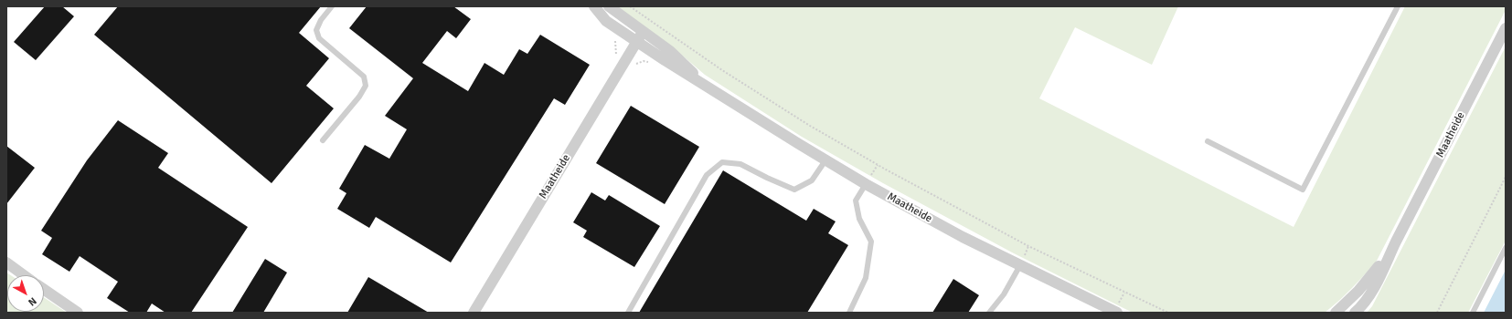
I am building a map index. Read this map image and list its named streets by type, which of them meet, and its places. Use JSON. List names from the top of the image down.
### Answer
{
  "streets": {
    "street": ["Maatheide"]
  },
  "north": "bottom right"
}
